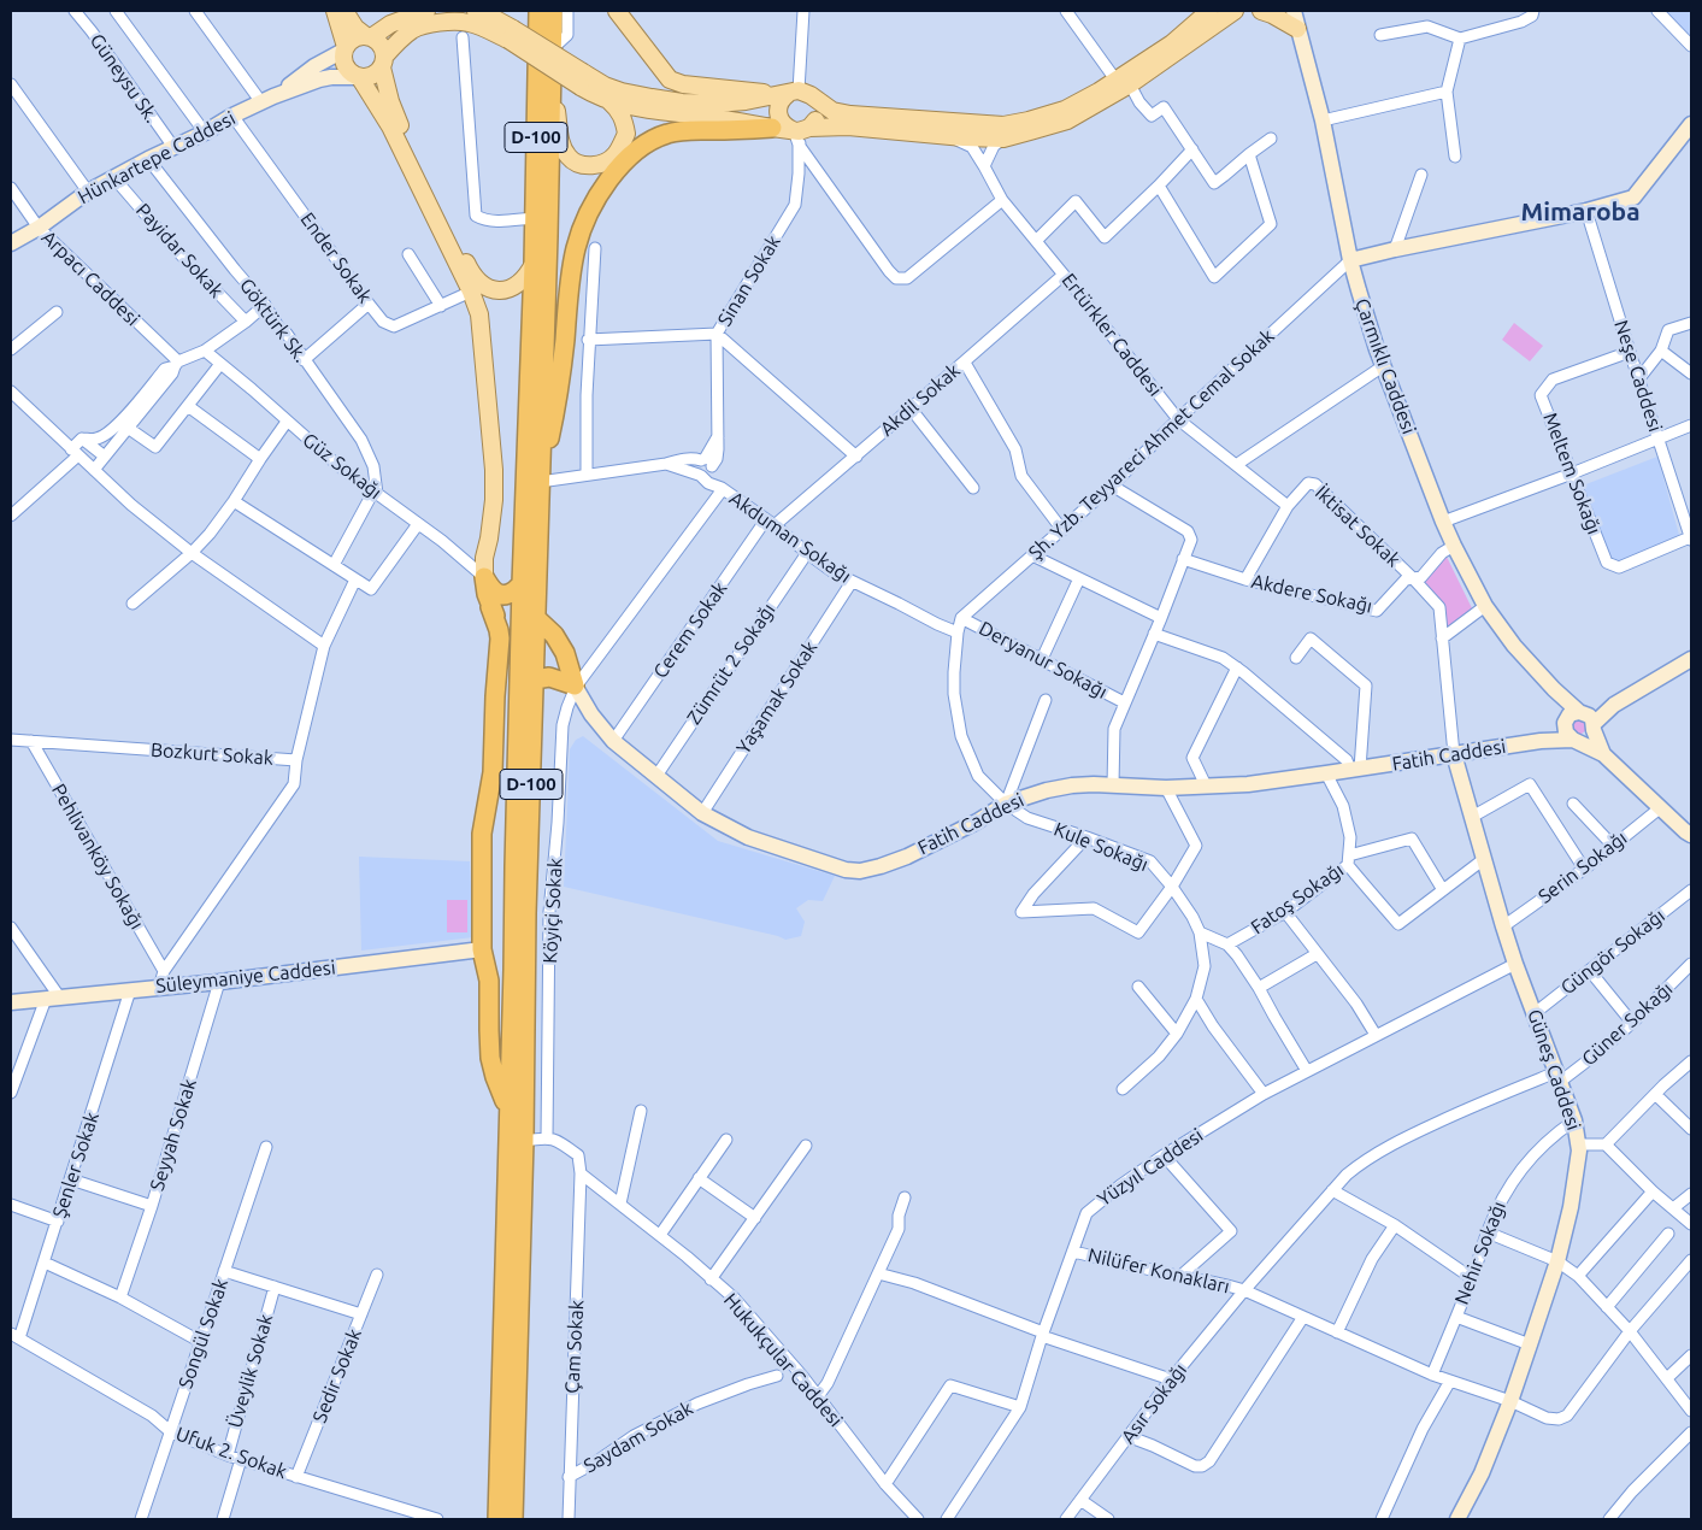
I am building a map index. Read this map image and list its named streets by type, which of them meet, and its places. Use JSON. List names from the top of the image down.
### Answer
{
  "streets": {
    "highway": ["D-100"],
    "main road": [
      "Hünkartepe Caddesi",
      "Çarmıklı Caddesi",
      "Fatih Caddesi",
      "Süleymaniye Caddesi",
      "Güneş Caddesi"
    ],
    "street": [
      "Güneysu Sk.",
      "Payidar Sokak",
      "Ender Sokak",
      "Arpacı Caddesi",
      "Sinan Sokak",
      "Göktürk Sk.",
      "Ertürkler Caddesi",
      "Neşe Caddesi",
      "Akdil Sokak",
      "Şh. Yzb. Teyyareci Ahmet Cemal Sokak",
      "Güz Sokağı",
      "Meltem Sokağı",
      "İktisat Sokak",
      "Akduman Sokağı",
      "Akdere Sokağı",
      "Cerem Sokak",
      "Deryanur Sokağı",
      "Zümrüt 2 Sokağı",
      "Yaşamak Sokak",
      "Bozkurt Sokak",
      "Kule Sokağı",
      "Pehlivanköy Sokağı",
      "Serin Sokağı",
      "Fatoş Sokağı",
      "Köyiçi Sokak",
      "Güngör Sokağı",
      "Güner Sokağı",
      "Seyyah Sokak",
      "Şenler Sokak",
      "Yüzyıl Caddesi",
      "Nehir Sokağı",
      "Nilüfer Konakları",
      "Songül Sokak",
      "Çam Sokak",
      "Hukukçular Caddesi",
      "Üveylik Sokak",
      "Sedir Sokak",
      "Asır Sokağı",
      "Saydam Sokak",
      "Ufuk 2. Sokak"
    ]
  },
  "crossings": [
    ["Güneysu Sk.", "Hünkartepe Caddesi"],
    ["Hünkartepe Caddesi", "Payidar Sokak"],
    ["Hünkartepe Caddesi", "Ender Sokak"],
    ["Hünkartepe Caddesi", "Arpacı Caddesi"],
    ["Hünkartepe Caddesi", "Göktürk Sk."],
    ["Sinan Sokak", "Akduman Sokağı"],
    ["Göktürk Sk.", "Güz Sokağı"],
    ["Ertürkler Caddesi", "Akdil Sokak"],
    ["Ertürkler Caddesi", "Şh. Yzb. Teyyareci Ahmet Cemal Sokak"],
    ["Ertürkler Caddesi", "İktisat Sokak"],
    ["Çarmıklı Caddesi", "Şh. Yzb. Teyyareci Ahmet Cemal Sokak"],
    ["Çarmıklı Caddesi", "Akdere Sokağı"],
    ["Neşe Caddesi", "Meltem Sokağı"],
    ["Akdil Sokak", "Akduman Sokağı"],
    ["Akdil Sokak", "Cerem Sokak"],
    ["Şh. Yzb. Teyyareci Ahmet Cemal Sokak", "Deryanur Sokağı"],
    ["İktisat Sokak", "Akdere Sokağı"],
    ["İktisat Sokak", "Fatih Caddesi"],
    ["İktisat Sokak", "Güneş Caddesi"],
    ["Akduman Sokağı", "Cerem Sokak"],
    ["Akduman Sokağı", "Zümrüt 2 Sokağı"],
    ["Akduman Sokağı", "Yaşamak Sokak"],
    ["Akduman Sokağı", "Kule Sokağı"],
    ["Akduman Sokağı", "Köyiçi Sokak"],
    ["Cerem Sokak", "Fatih Caddesi"],
    ["Zümrüt 2 Sokağı", "Fatih Caddesi"],
    ["Yaşamak Sokak", "Fatih Caddesi"],
    ["Bozkurt Sokak", "Pehlivanköy Sokağı"],
    ["Fatih Caddesi", "Kule Sokağı"],
    ["Fatih Caddesi", "Fatoş Sokağı"],
    ["Fatih Caddesi", "Köyiçi Sokak"],
    ["Fatih Caddesi", "Güneş Caddesi"],
    ["Serin Sokağı", "Güneş Caddesi"],
    ["Köyiçi Sokak", "Hukukçular Caddesi"],
    ["Güngör Sokağı", "Güneş Caddesi"],
    ["Süleymaniye Caddesi", "Seyyah Sokak"],
    ["Süleymaniye Caddesi", "Şenler Sokak"],
    ["Güner Sokağı", "Güneş Caddesi"],
    ["Güner Sokağı", "Asır Sokağı"],
    ["Güneş Caddesi", "Yüzyıl Caddesi"],
    ["Güneş Caddesi", "Nehir Sokağı"],
    ["Güneş Caddesi", "Nilüfer Konakları"],
    ["Seyyah Sokak", "Şenler Sokak"],
    ["Şenler Sokak", "Ufuk 2. Sokak"],
    ["Yüzyıl Caddesi", "Nilüfer Konakları"],
    ["Nehir Sokağı", "Nilüfer Konakları"],
    ["Nilüfer Konakları", "Asır Sokağı"],
    ["Songül Sokak", "Ufuk 2. Sokak"],
    ["Çam Sokak", "Hukukçular Caddesi"],
    ["Çam Sokak", "Saydam Sokak"],
    ["Üveylik Sokak", "Ufuk 2. Sokak"],
    ["Sedir Sokak", "Ufuk 2. Sokak"]
  ],
  "districts": ["Mimaroba"]
}
